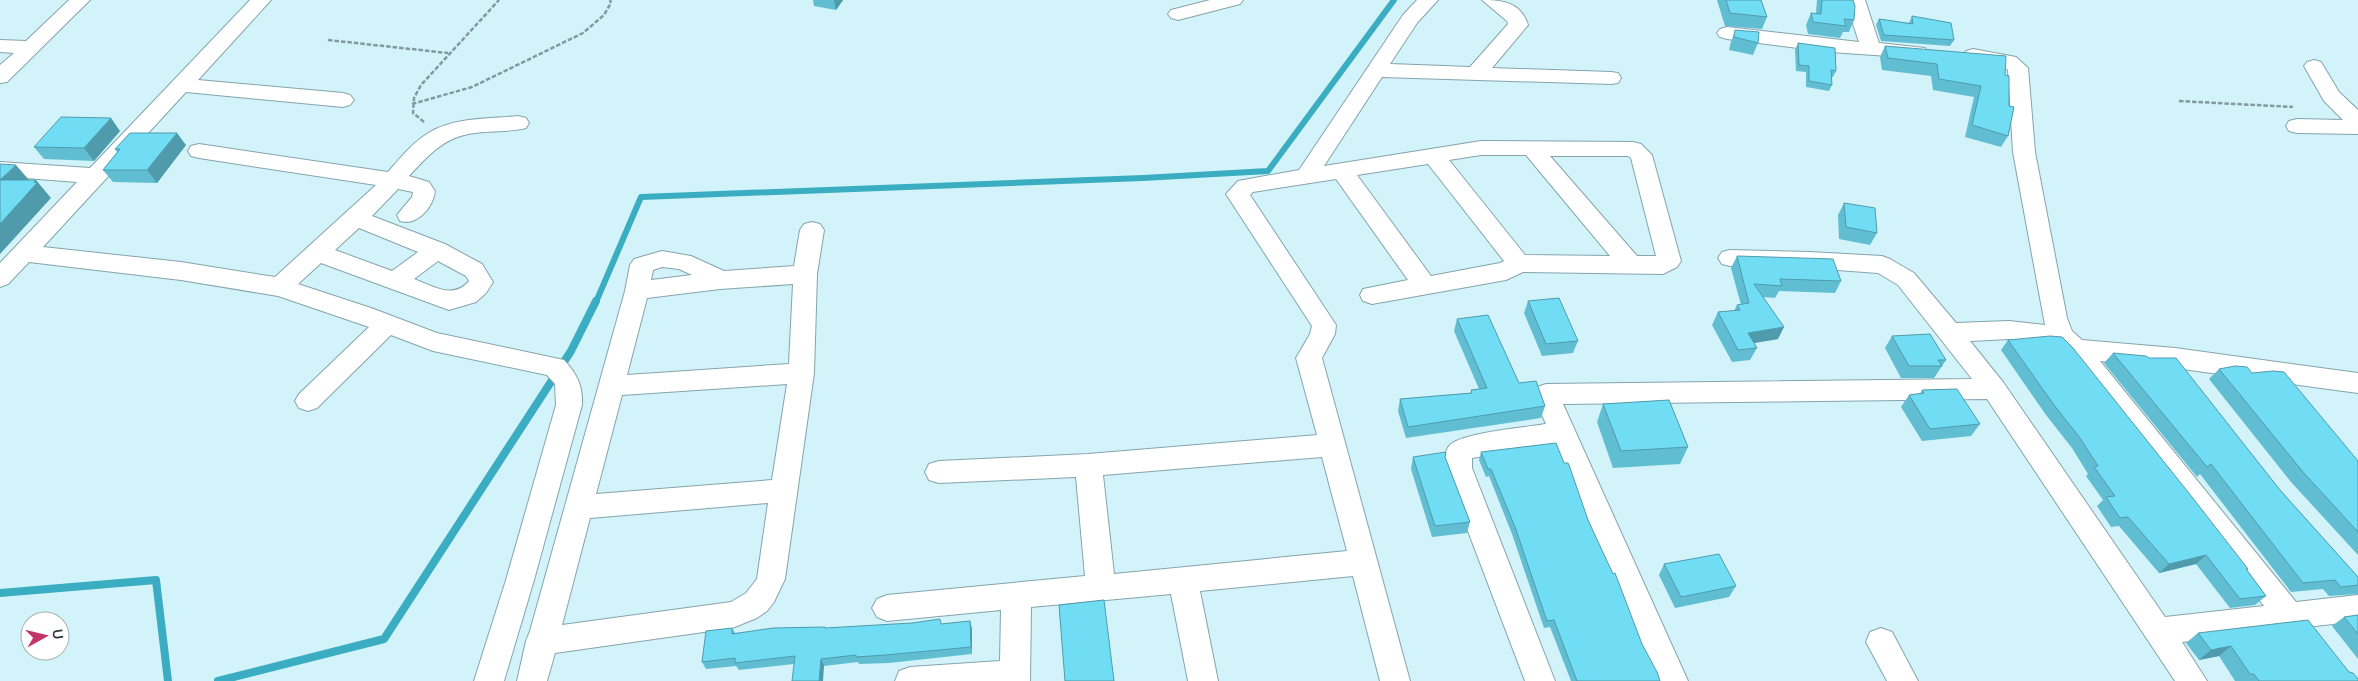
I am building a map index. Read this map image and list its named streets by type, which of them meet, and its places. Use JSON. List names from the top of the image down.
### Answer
{
  "north": "right"
}
